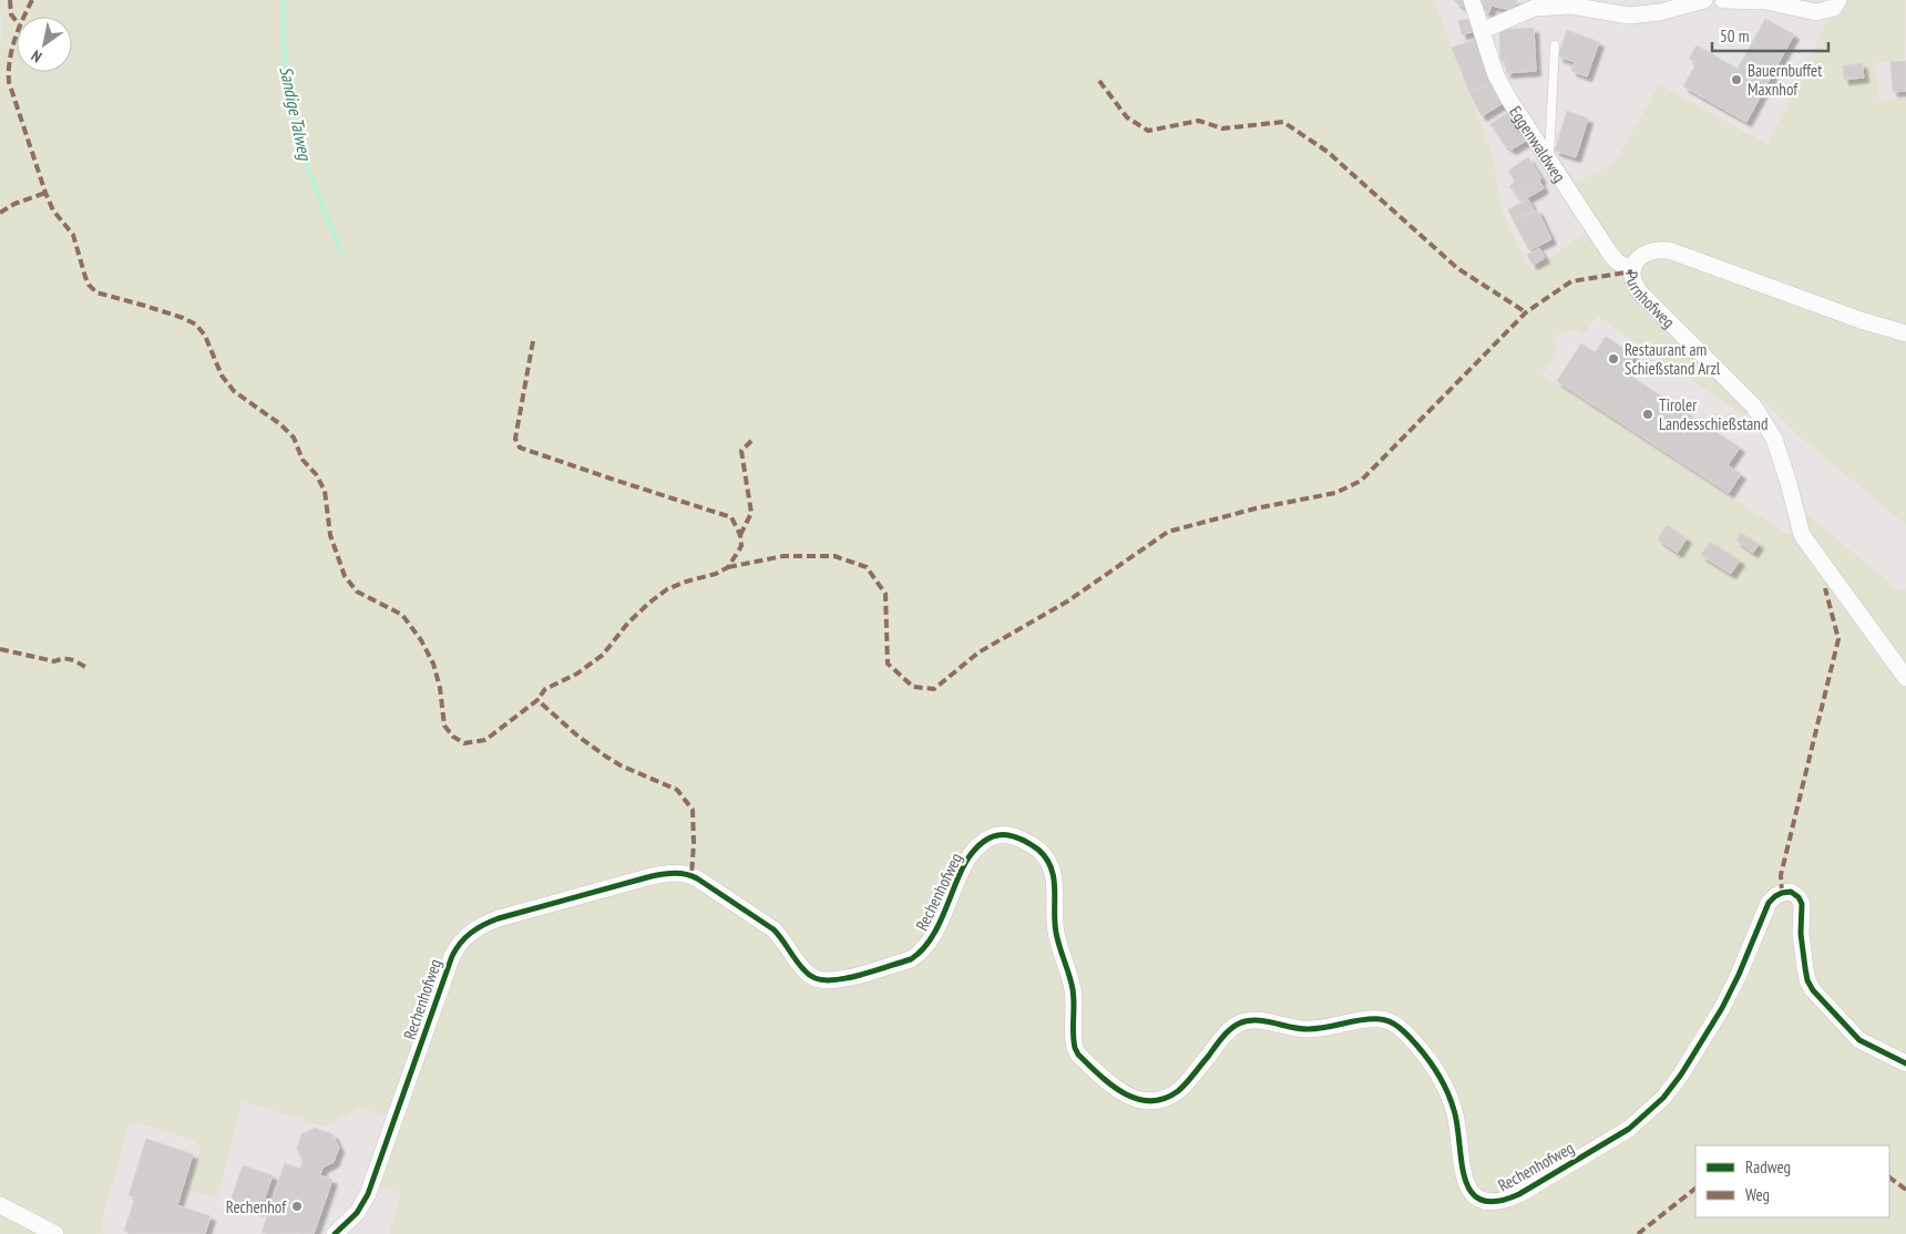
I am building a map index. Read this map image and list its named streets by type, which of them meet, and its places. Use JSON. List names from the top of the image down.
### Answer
{
  "streets": {
    "street": ["Eggenwaldweg", "Purnhofweg", "Rechenhofweg"]
  },
  "crossings": [
    ["Eggenwaldweg", "Purnhofweg"]
  ],
  "water": ["Sandige Talweg"],
  "places": [
    "Bauernbuffet Maxnhof",
    "Restaurant am Schießstand Arzl",
    "Tiroler Landesschießstand",
    "Rechenhof"
  ],
  "legend": ["Radweg", "Weg"],
  "scale_bar": "50 m",
  "north": "bottom left"
}
